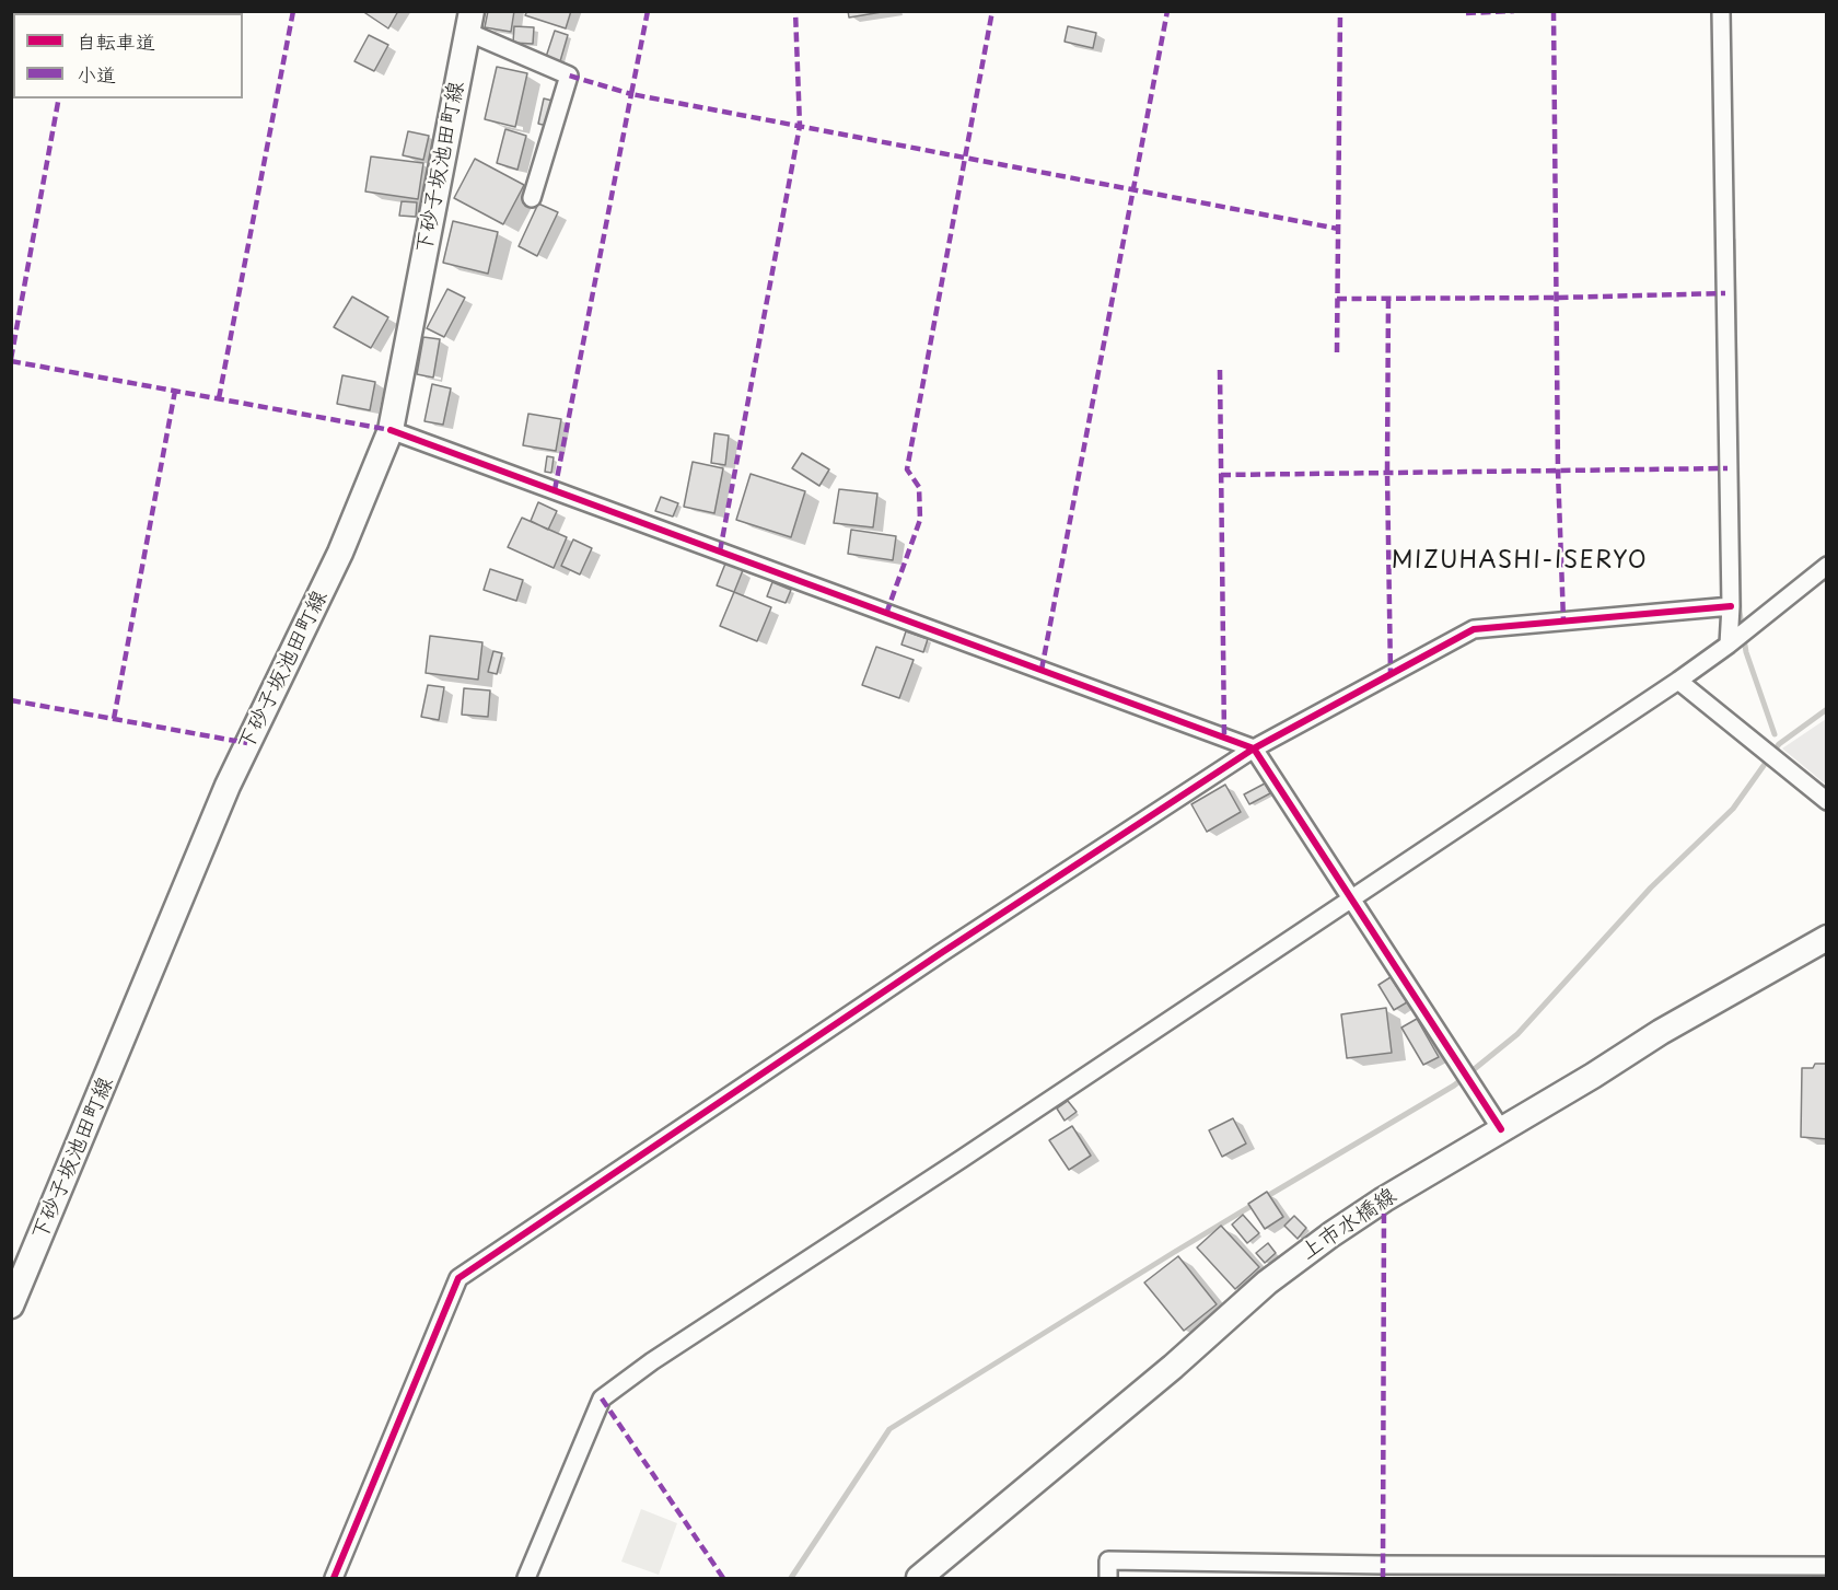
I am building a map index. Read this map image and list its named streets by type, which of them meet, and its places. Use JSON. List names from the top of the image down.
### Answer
{
  "streets": {
    "main road": ["下砂子坂池田町線", "上市水橋線"]
  },
  "districts": ["MIZUHASHI-ISERYO"],
  "legend": ["自転車道", "小道"]
}
